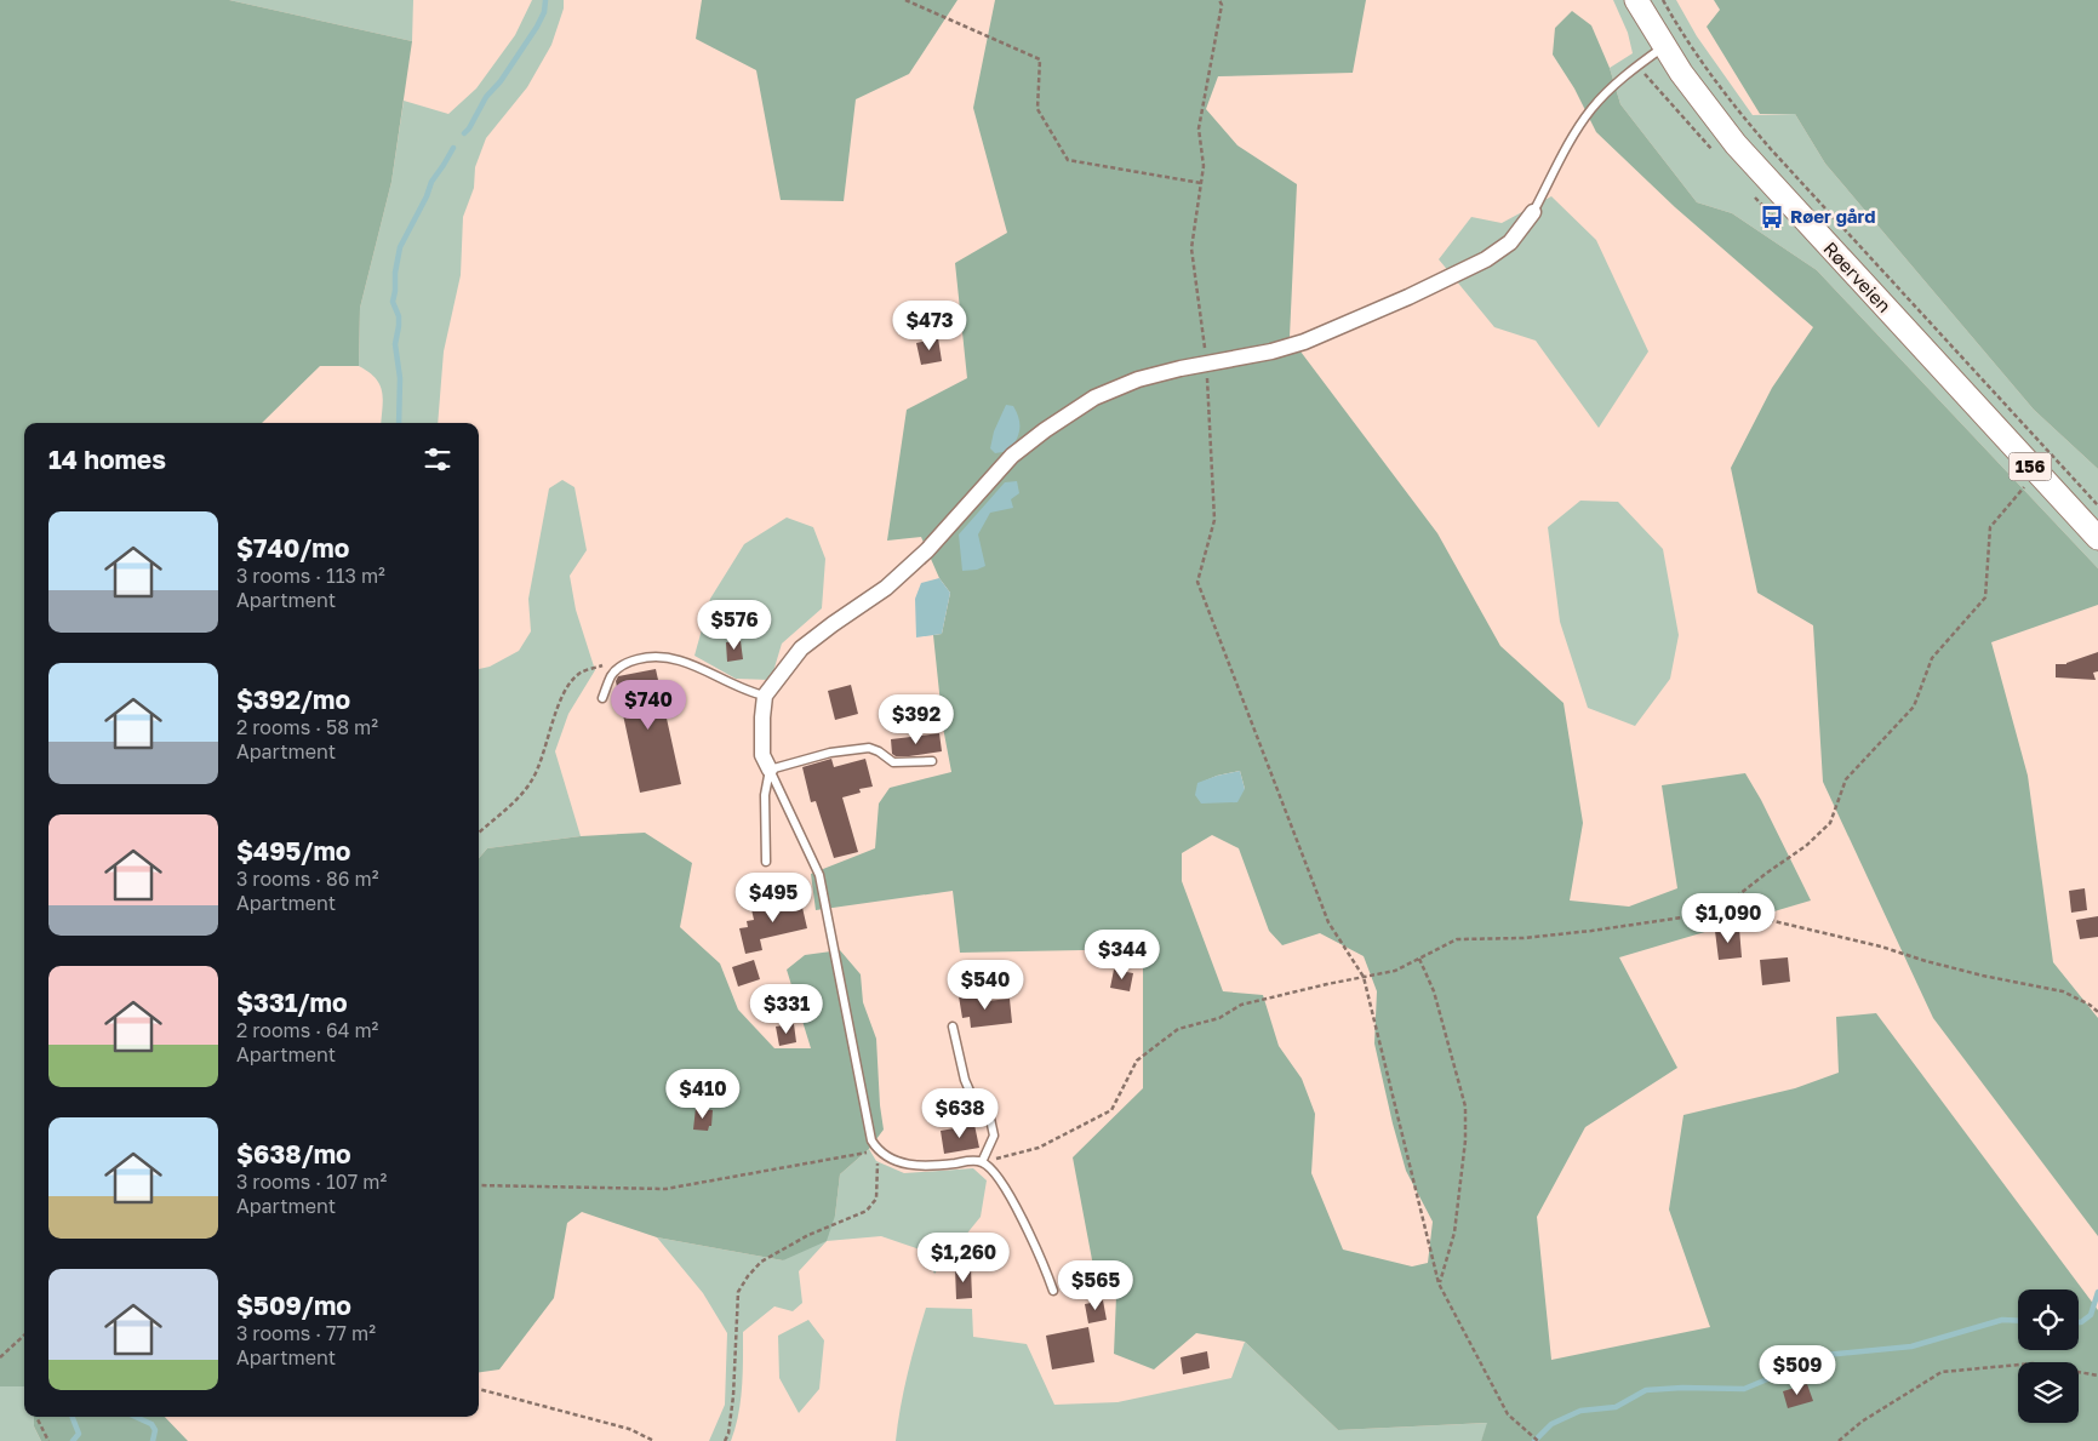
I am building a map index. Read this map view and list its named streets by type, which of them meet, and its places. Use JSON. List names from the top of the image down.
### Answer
{
  "streets": {
    "main road": ["Røerveien", "156"]
  },
  "places": {
    "bus stop": ["Røer gård"]
  },
  "page": {
    "price": [
      "$473",
      "$576",
      "$740",
      "$392",
      "$495",
      "$1,090",
      "$344",
      "$540",
      "$331",
      "$410",
      "$638",
      "$1,260",
      "$565",
      "$509"
    ],
    "heading": "14 homes",
    "list": [
      {
        "name": "$740/mo",
        "note": "3 rooms · 113 m² · Apartment"
      },
      {
        "name": "$392/mo",
        "note": "2 rooms · 58 m² · Apartment"
      },
      {
        "name": "$495/mo",
        "note": "3 rooms · 86 m² · Apartment"
      },
      {
        "name": "$331/mo",
        "note": "2 rooms · 64 m² · Apartment"
      },
      {
        "name": "$638/mo",
        "note": "3 rooms · 107 m² · Apartment"
      },
      {
        "name": "$509/mo",
        "note": "3 rooms · 77 m² · Apartment"
      }
    ]
  }
}
